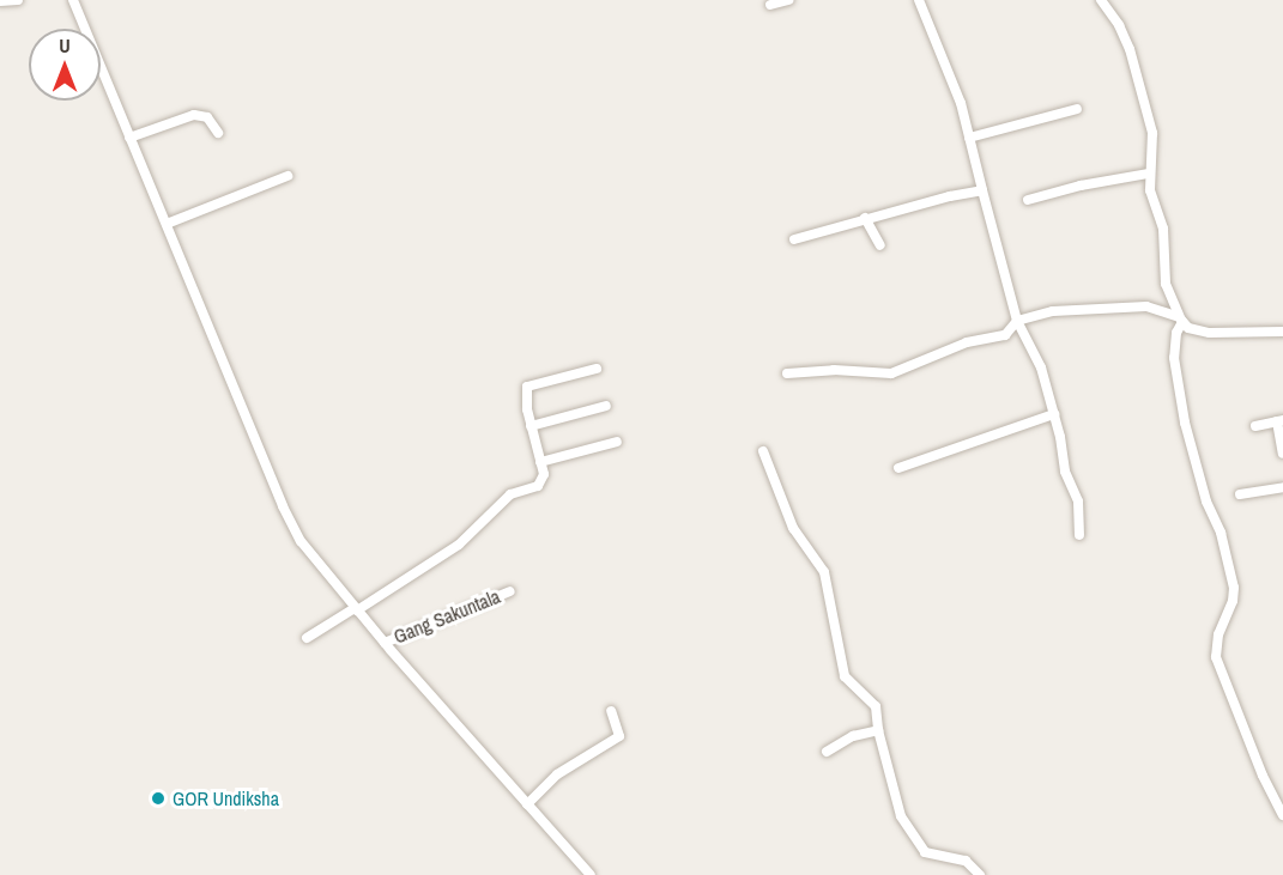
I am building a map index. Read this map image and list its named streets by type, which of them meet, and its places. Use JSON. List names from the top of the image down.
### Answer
{
  "streets": {
    "street": ["Gang Sakuntala"]
  },
  "places": ["GOR Undiksha"],
  "north": "top"
}
